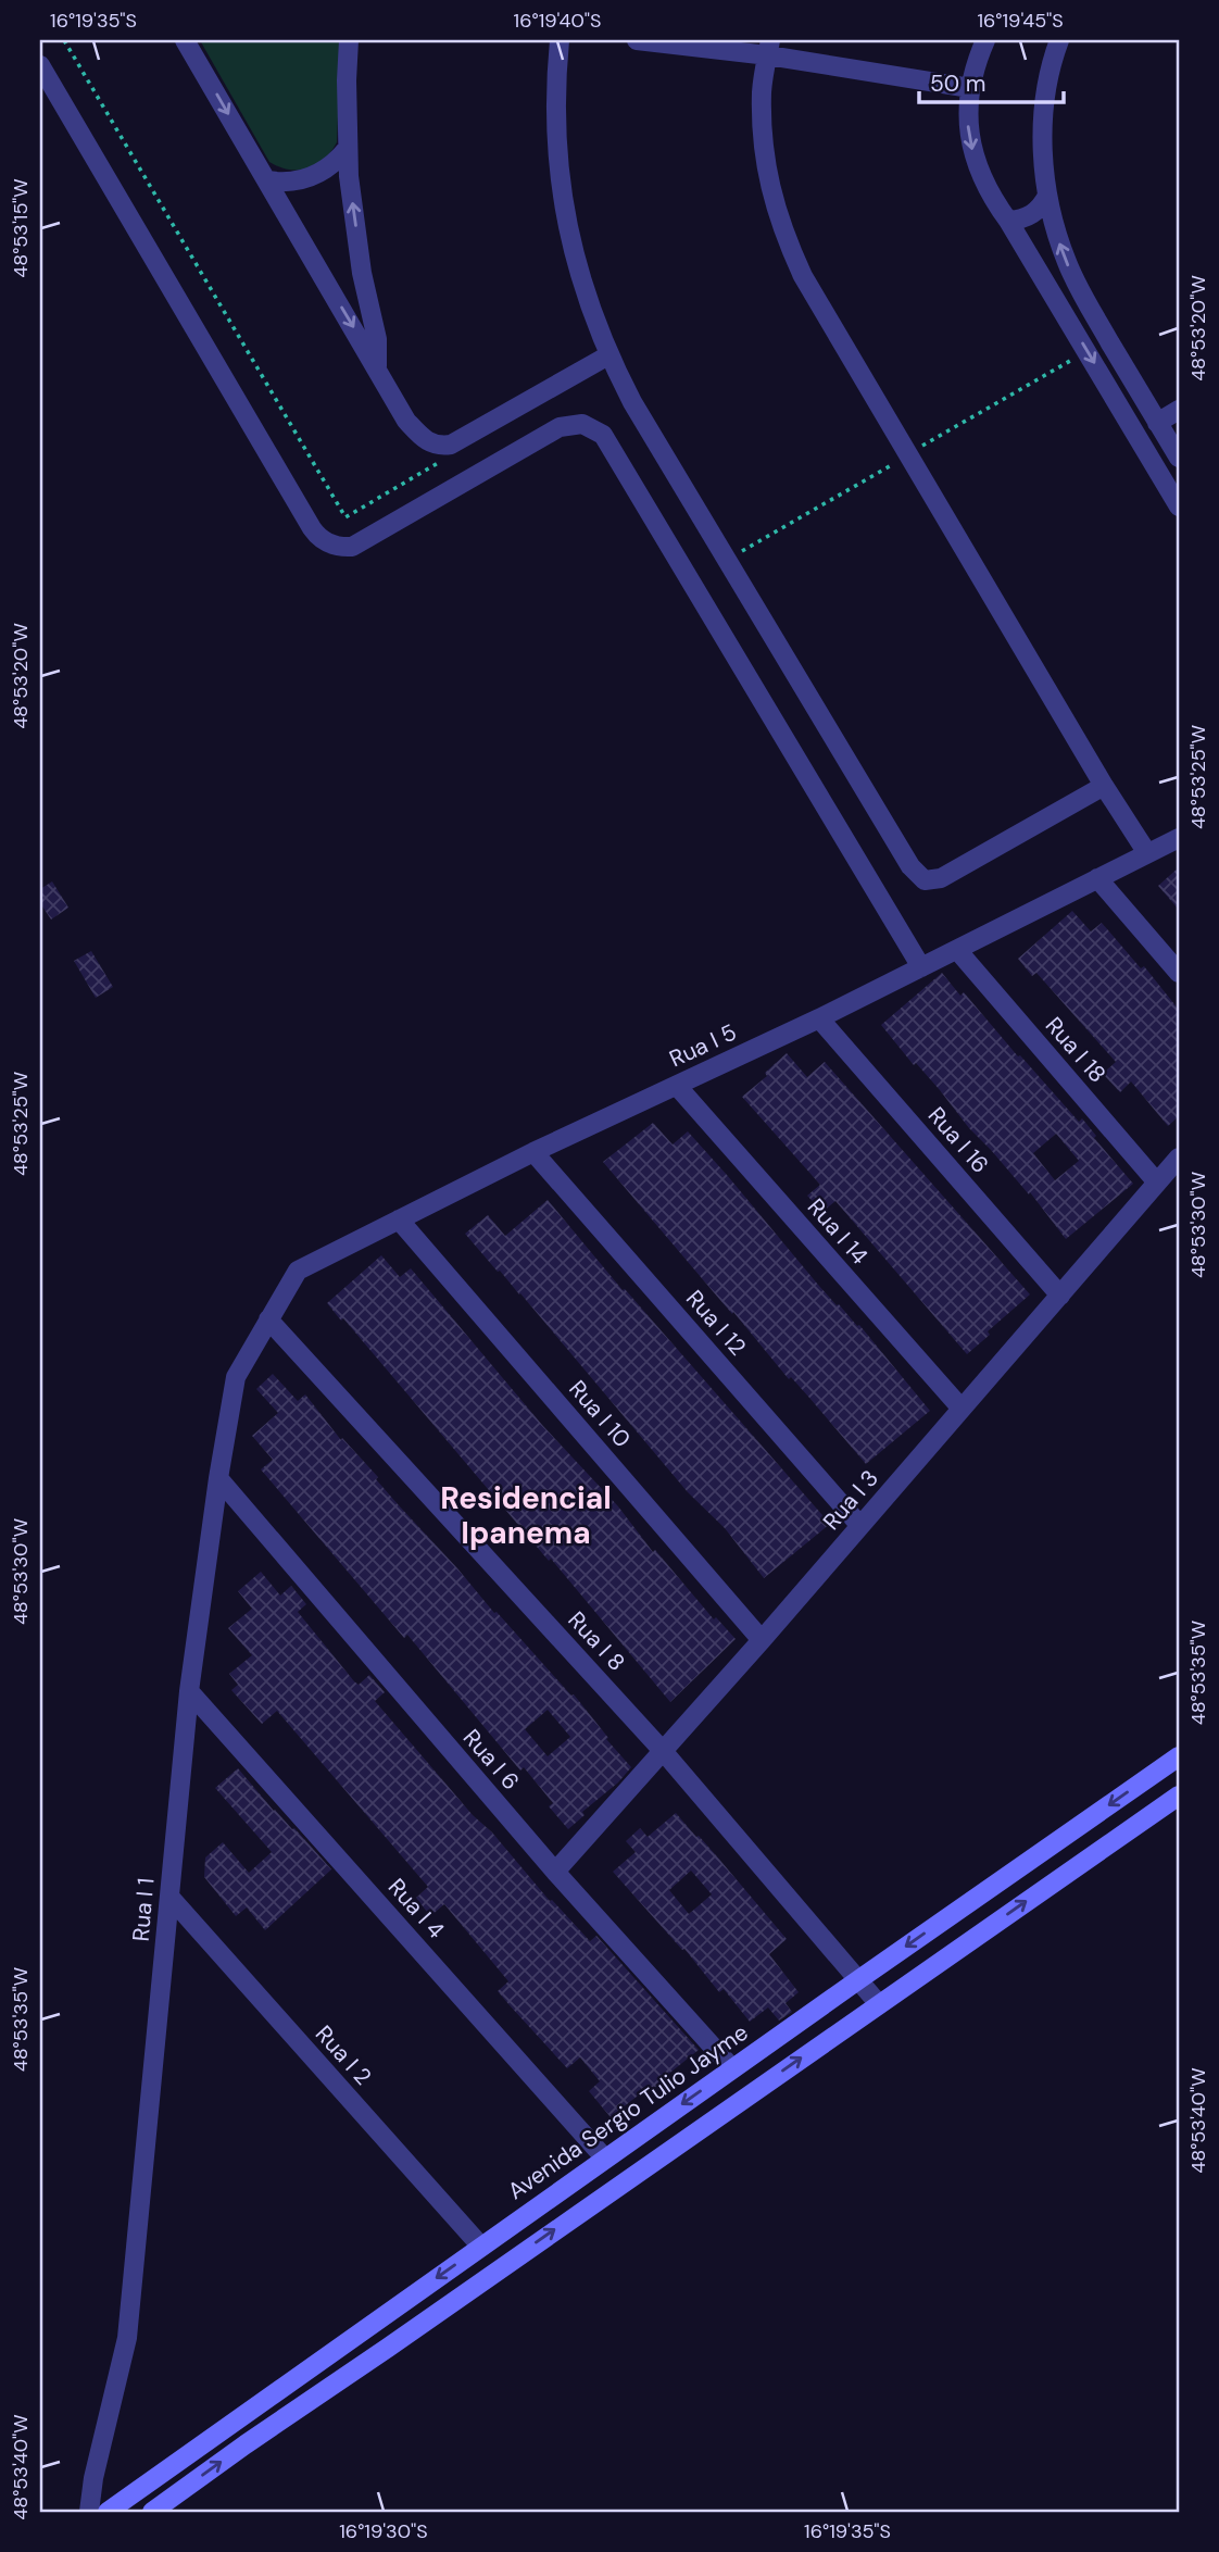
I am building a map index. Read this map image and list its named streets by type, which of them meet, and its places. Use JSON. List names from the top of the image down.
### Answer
{
  "streets": {
    "street": [
      "Rua I 5",
      "Rua I 18",
      "Rua I 16",
      "Rua I 14",
      "Rua I 12",
      "Rua I 10",
      "Rua I 3",
      "Rua I 8",
      "Rua I 6",
      "Rua I 4",
      "Rua I 1",
      "Rua I 2",
      "Avenida Sergio Tulio Jayme"
    ]
  },
  "crossings": [
    ["Rua I 5", "Rua I 18"],
    ["Rua I 5", "Rua I 16"],
    ["Rua I 5", "Rua I 14"],
    ["Rua I 5", "Rua I 12"],
    ["Rua I 5", "Rua I 10"],
    ["Rua I 5", "Rua I 8"],
    ["Rua I 5", "Rua I 1"],
    ["Rua I 18", "Rua I 3"],
    ["Rua I 16", "Rua I 3"],
    ["Rua I 14", "Rua I 3"],
    ["Rua I 12", "Rua I 3"],
    ["Rua I 10", "Rua I 3"],
    ["Rua I 3", "Rua I 8"],
    ["Rua I 3", "Rua I 6"],
    ["Rua I 8", "Rua I 1"],
    ["Rua I 8", "Avenida Sergio Tulio Jayme"],
    ["Rua I 6", "Rua I 1"],
    ["Rua I 6", "Avenida Sergio Tulio Jayme"],
    ["Rua I 4", "Rua I 1"],
    ["Rua I 4", "Avenida Sergio Tulio Jayme"],
    ["Rua I 1", "Rua I 2"],
    ["Rua I 2", "Avenida Sergio Tulio Jayme"]
  ],
  "districts": ["Residencial Ipanema"],
  "scale_bar": "50 m",
  "coordinates": [
    "16°19'35\"S",
    "16°19'40\"S",
    "16°19'45\"S",
    "48°53'15\"W",
    "48°53'20\"W",
    "48°53'25\"W",
    "48°53'30\"W",
    "48°53'35\"W",
    "48°53'40\"W",
    "16°19'30\"S"
  ]
}
